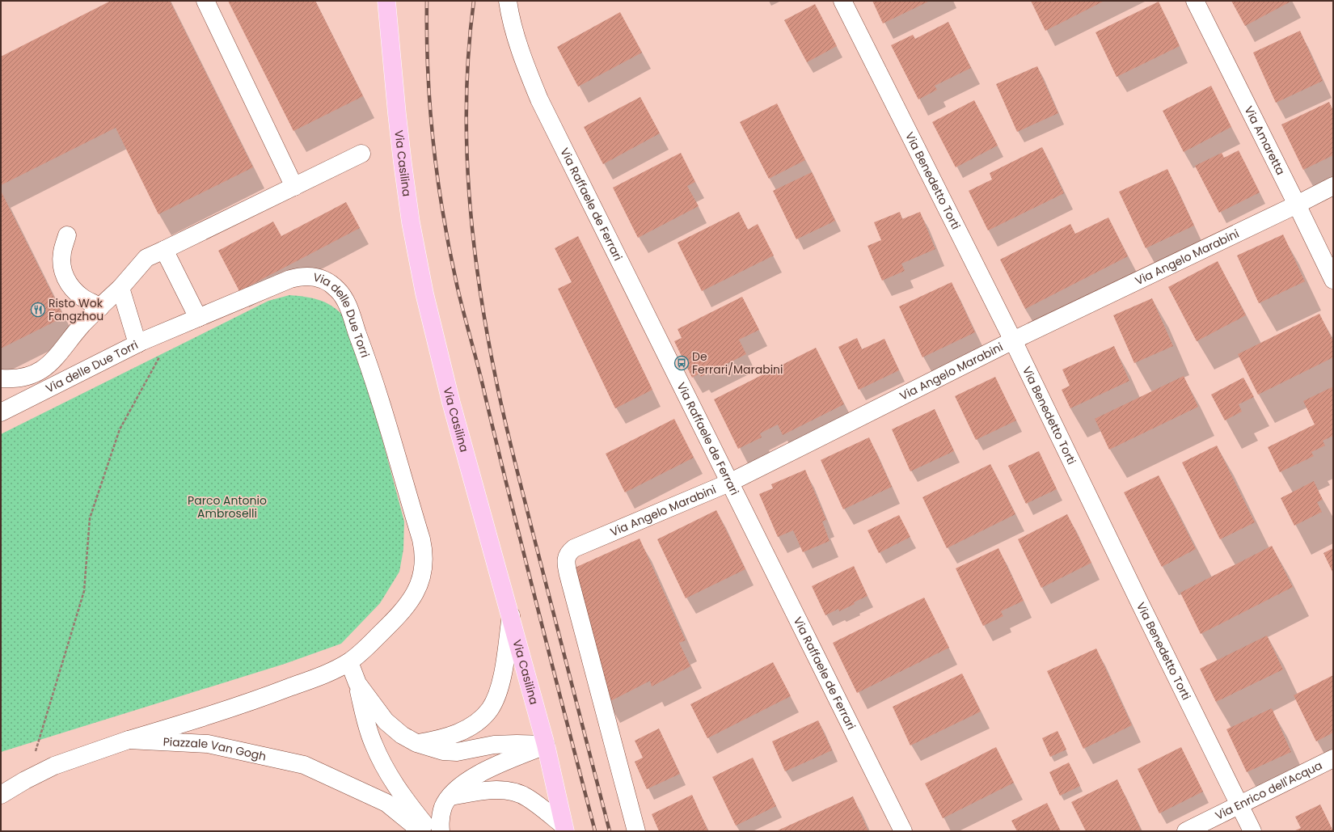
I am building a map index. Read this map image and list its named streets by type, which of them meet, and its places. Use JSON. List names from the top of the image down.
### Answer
{
  "streets": {
    "main road": ["Via Casilina"],
    "street": [
      "Via Amaretta",
      "Via Benedetto Torti",
      "Via Raffaele de Ferrari",
      "Via Angelo Marabini",
      "Via delle Due Torri",
      "Piazzale Van Gogh",
      "Via Enrico dell'Acqua"
    ]
  },
  "crossings": [
    ["Via Amaretta", "Via Angelo Marabini"],
    ["Via Benedetto Torti", "Via Angelo Marabini"],
    ["Via Benedetto Torti", "Via Enrico dell'Acqua"],
    ["Via Raffaele de Ferrari", "Via Angelo Marabini"],
    ["Via delle Due Torri", "Piazzale Van Gogh"]
  ],
  "parks": ["Parco Antonio Ambroselli"],
  "places": {
    "restaurant": ["Risto Wok Fangzhou"],
    "bus stop": ["De Ferrari/Marabini"]
  }
}
